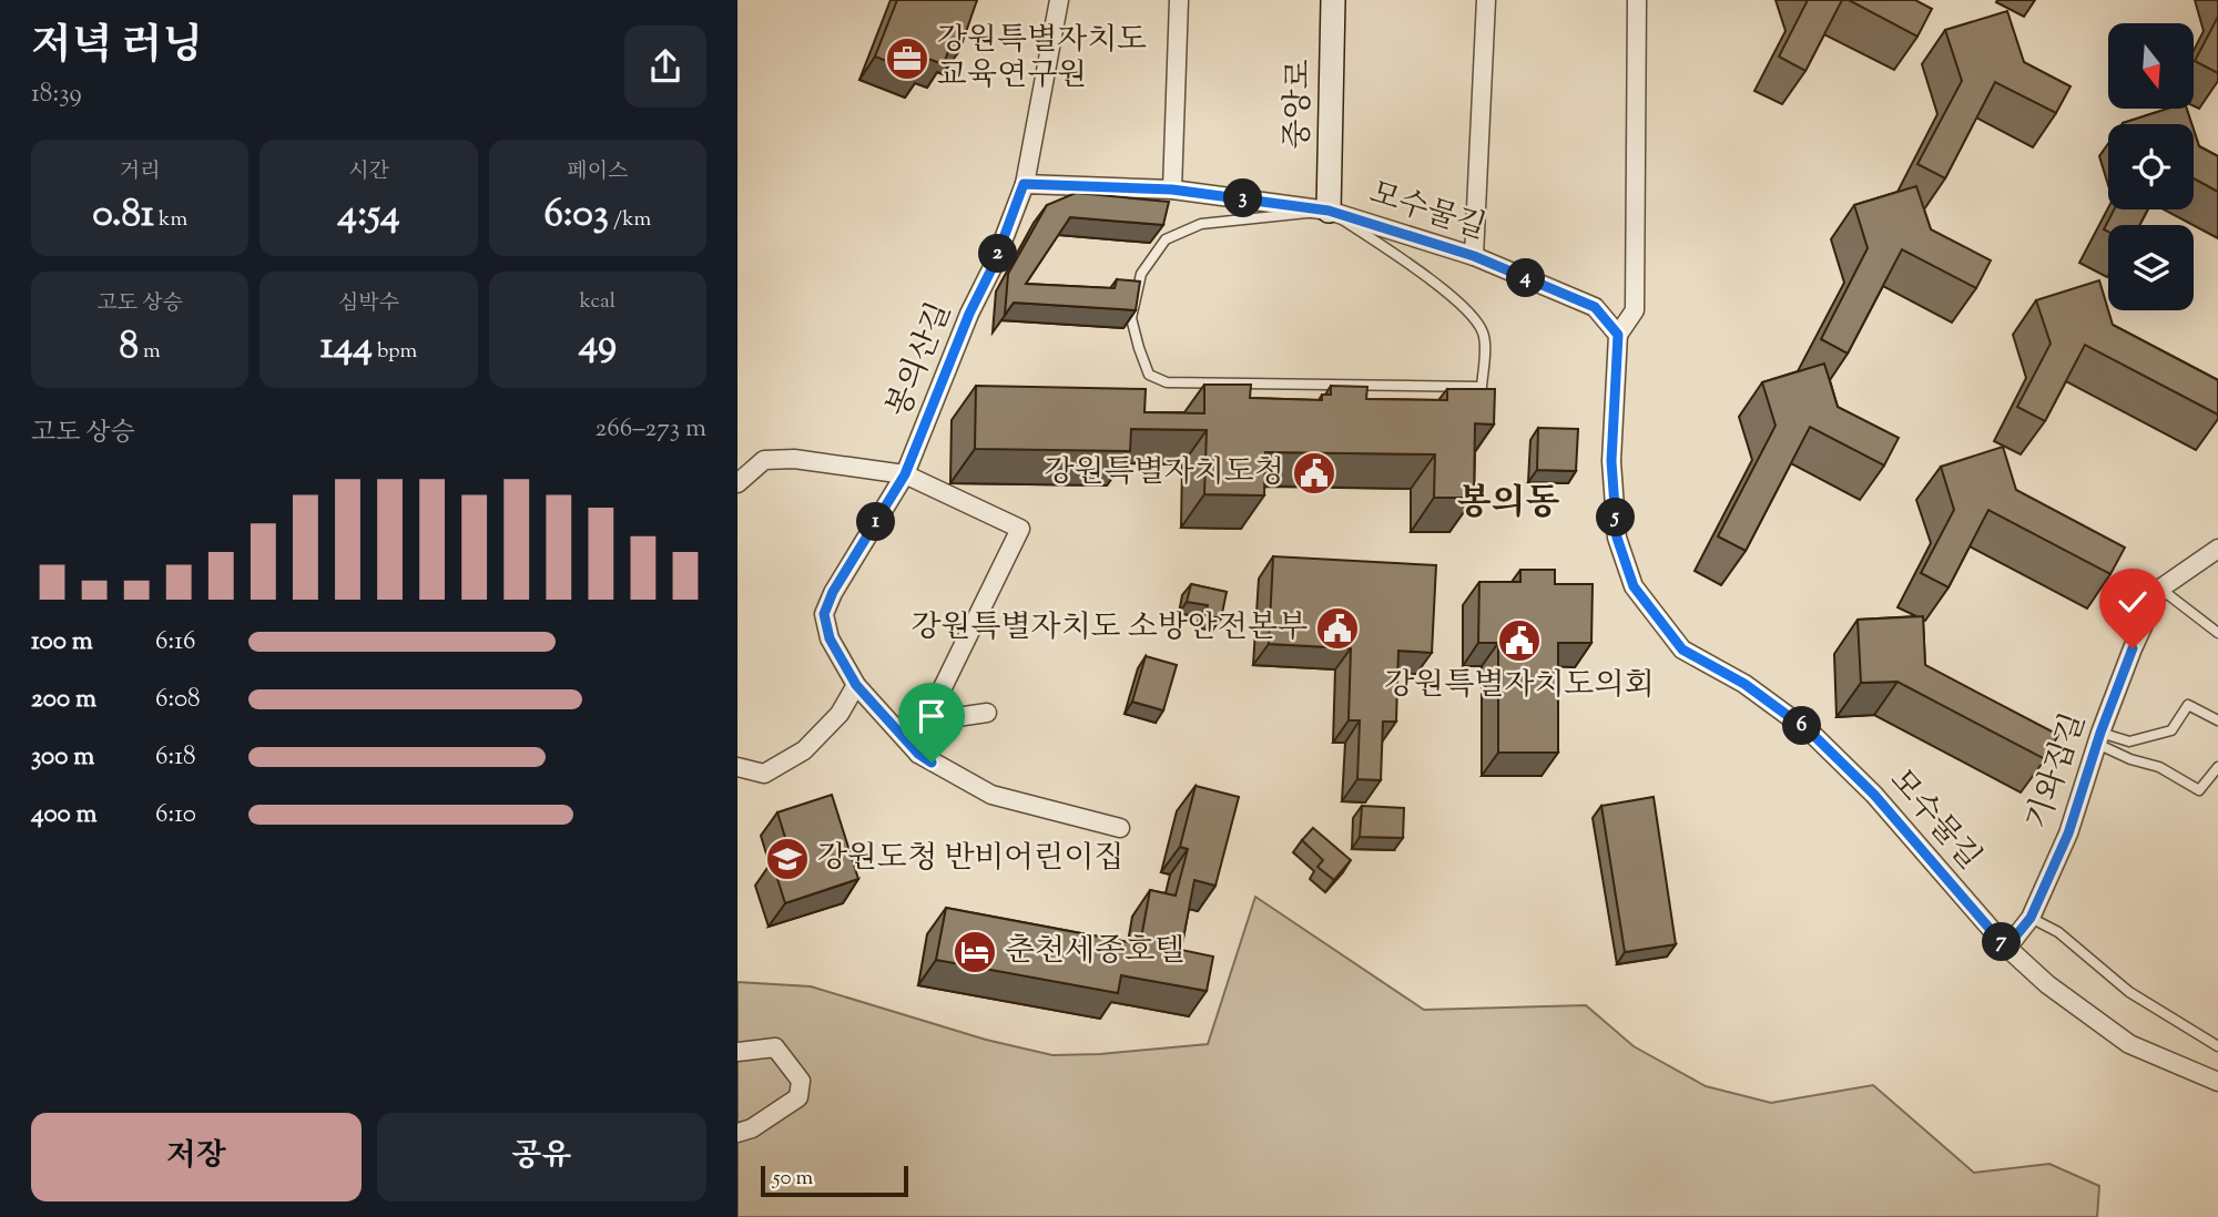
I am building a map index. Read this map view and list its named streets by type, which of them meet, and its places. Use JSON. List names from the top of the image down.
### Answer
{
  "streets": {
    "street": [
      "중앙로",
      "모수물길",
      "봉의산길",
      "기와집길"
    ]
  },
  "crossings": [
    ["중앙로", "모수물길"],
    ["모수물길", "기와집길"]
  ],
  "districts": ["봉의동"],
  "places": {
    "office": ["강원특별자치도 교육연구원"],
    "public building": ["강원특별자치도청", "강원특별자치도 소방안전본부", "강원특별자치도의회"],
    "school or university": ["강원도청 반비어린이집"],
    "hotel": ["춘천세종호텔"]
  },
  "scale_bar": "50 m",
  "north": "bottom",
  "page": {
    "heading": ["저녁 러닝", "18:39"],
    "stats": [
      ["거리", "0.81 km"],
      ["시간", "4:54"],
      ["페이스", "6:03 /km"],
      ["고도 상승", "8 m"],
      ["심박수", "144 bpm"],
      ["kcal", "49"]
    ],
    "pins": [
      "3",
      "2",
      "4",
      "5",
      "1",
      "6",
      "7"
    ],
    "chart": ["고도 상승", "266–273 m"],
    "list": [
      {
        "name": "100 m",
        "note": "6:16"
      },
      {
        "name": "200 m",
        "note": "6:08"
      },
      {
        "name": "300 m",
        "note": "6:18"
      },
      {
        "name": "400 m",
        "note": "6:10"
      }
    ],
    "buttons": ["저장", "공유"],
    "scale": "50 m"
  }
}
